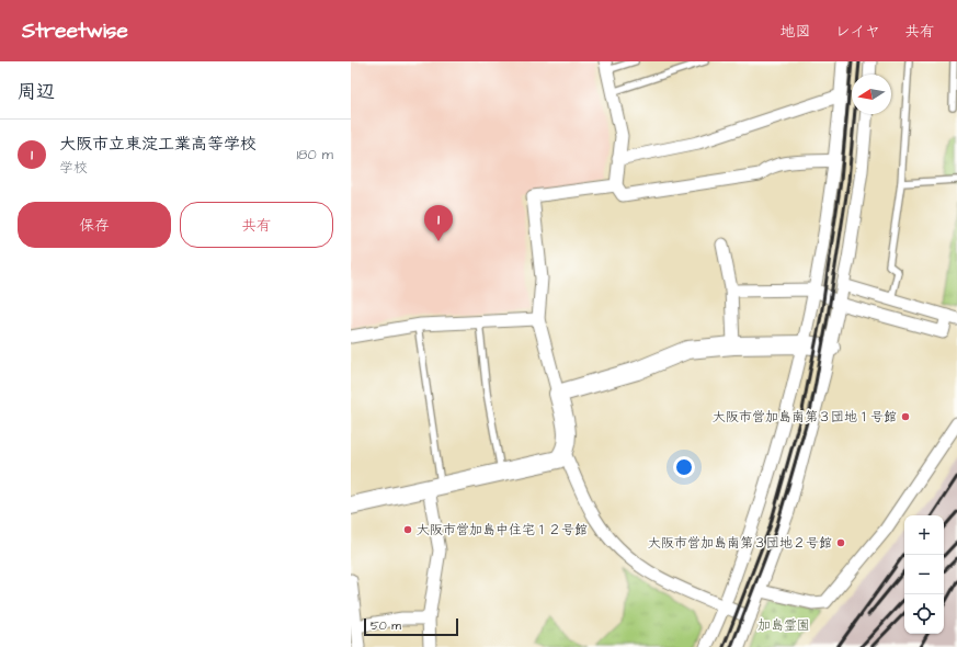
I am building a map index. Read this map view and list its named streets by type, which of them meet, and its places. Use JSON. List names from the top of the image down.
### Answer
{
  "parks": ["加島霊園"],
  "places": ["大阪市営加島南第３団地１号館", "大阪市営加島中住宅１２号館", "大阪市営加島南第３団地２号館"],
  "scale_bar": "50 m",
  "north": "left",
  "page": {
    "header": "Streetwise",
    "nav": ["地図", "レイヤ", "共有"],
    "heading": "周辺",
    "list": [
      {
        "mark": "1",
        "name": "大阪市立東淀工業高等学校",
        "note": "学校",
        "value": "180 m"
      }
    ],
    "buttons": ["保存", "共有"],
    "pins": "1",
    "map_buttons": ["+", "−"],
    "scale": "50 m"
  }
}
